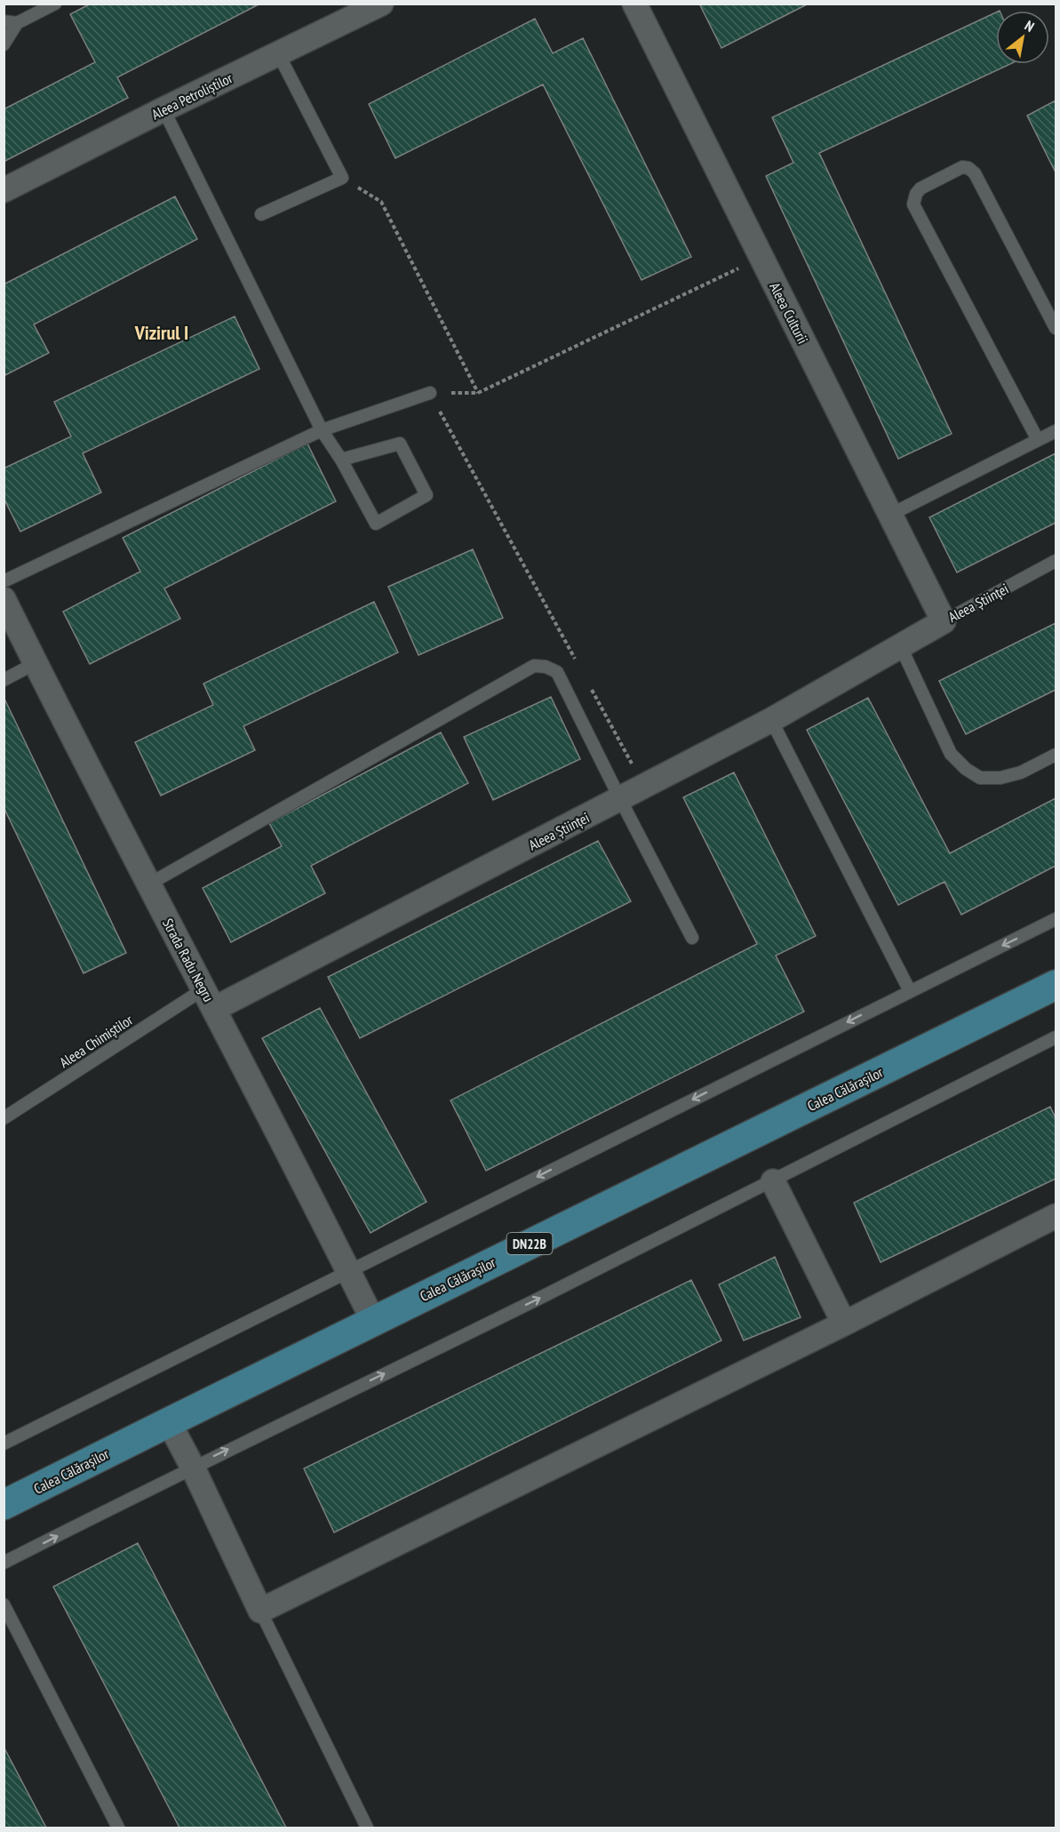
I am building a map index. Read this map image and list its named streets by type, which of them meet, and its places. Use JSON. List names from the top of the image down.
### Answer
{
  "streets": {
    "main road": ["Calea Călărașilor", "DN22B"],
    "street": [
      "Aleea Petroliștilor",
      "Aleea Culturii",
      "Aleea Științei",
      "Strada Radu Negru"
    ],
    "lane": ["Aleea Chimiștilor"]
  },
  "crossings": [
    ["Aleea Culturii", "Aleea Științei"],
    ["Aleea Științei", "Strada Radu Negru"],
    ["Aleea Științei", "Aleea Chimiștilor"],
    ["Strada Radu Negru", "Aleea Chimiștilor"],
    ["Strada Radu Negru", "Calea Călărașilor"]
  ],
  "districts": ["Vizirul I"],
  "north": "top right"
}
